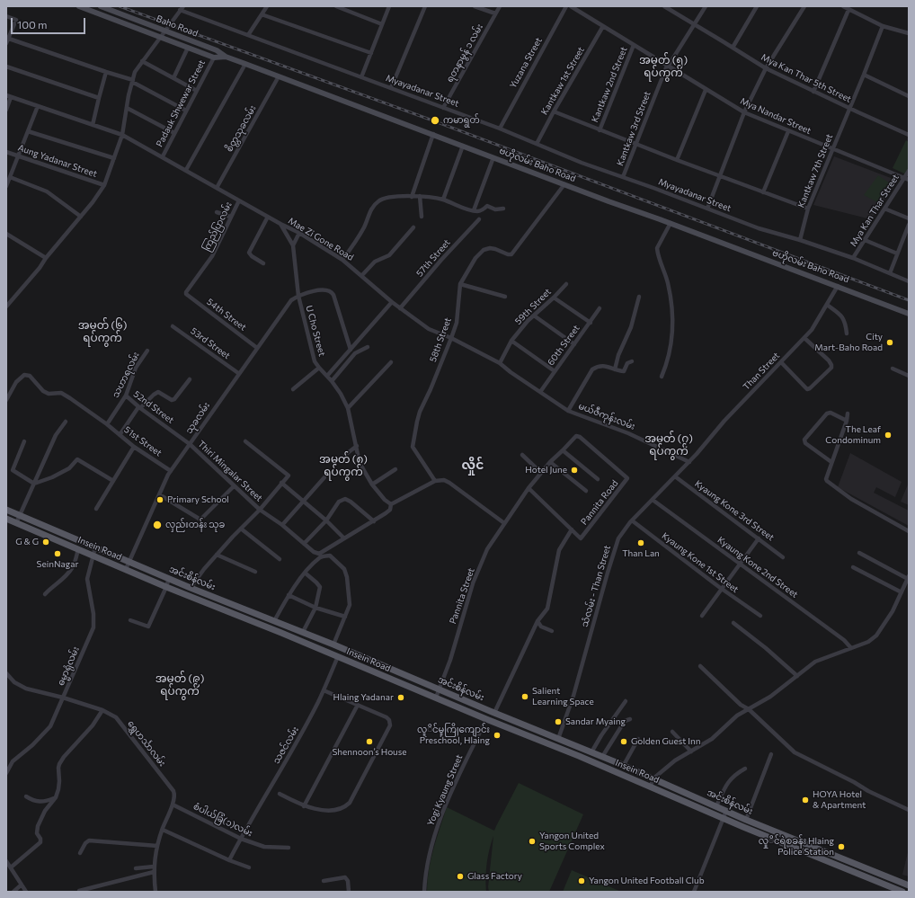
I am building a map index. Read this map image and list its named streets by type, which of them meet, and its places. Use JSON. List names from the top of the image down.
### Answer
{
  "streets": {
    "main road": [
      "Baho Road",
      "ဗဟိုလမ်း Baho Road",
      "Insein Road",
      "အင်းစိန်လမ်း"
    ],
    "street": [
      "ရတနာမွန် ၁ လမ်း",
      "Yuzana Street",
      "Mya Kan Thar 5th Street",
      "Kantkaw 1st Street",
      "Kantkaw 2nd Street",
      "Myayadanar Street",
      "Padauk Shwewar Street",
      "Mya Nandar Street",
      "စိတ္တသုခလမ်း",
      "Kantkaw 3rd Street",
      "Aung Yadanar Street",
      "Kantkaw 7th Street",
      "Mya Kan Thar Street",
      "ကြည်ပြာလမ်း",
      "Mae Zi Gone Road",
      "57th Street",
      "59th Street",
      "54th Street",
      "U Cho Street",
      "58th Street",
      "53rd Street",
      "60th Street",
      "Than Street",
      "သဟာရလမ်း",
      "52nd Street",
      "မယ်ဇီကုန်းလမ်း",
      "သုခလမ်း",
      "51st Street",
      "Thiri Mingalar Street",
      "Pannita Road",
      "Kyaung Kone 3rd Street",
      "Kyaung Kone 1st Street",
      "Kyaung Kone 2nd Street",
      "သံလမ်း - Than Street",
      "Pannita Street",
      "ဓမ္မာရုံလမ်း",
      "ရွှေဟင်္သာလမ်း",
      "သဇင်လမ်း",
      "Yogi Kyaung Street",
      "စံပါယ်ခြံ(၁)လမ်း"
    ]
  },
  "crossings": [
    ["Baho Road", "ဗဟိုလမ်း Baho Road"],
    ["ရတနာမွန် ၁ လမ်း", "Myayadanar Street"],
    ["Yuzana Street", "Myayadanar Street"],
    ["Mya Kan Thar 5th Street", "Kantkaw 3rd Street"],
    ["Mya Kan Thar 5th Street", "Kantkaw 7th Street"],
    ["Kantkaw 1st Street", "Myayadanar Street"],
    ["Kantkaw 1st Street", "Mya Nandar Street"],
    ["Kantkaw 2nd Street", "Mya Nandar Street"],
    ["Myayadanar Street", "Kantkaw 3rd Street"],
    ["Myayadanar Street", "Kantkaw 7th Street"],
    ["Myayadanar Street", "Mya Kan Thar Street"],
    ["Padauk Shwewar Street", "ဗဟိုလမ်း Baho Road"],
    ["Padauk Shwewar Street", "Mae Zi Gone Road"],
    ["Mya Nandar Street", "Kantkaw 3rd Street"],
    ["Mya Nandar Street", "Kantkaw 7th Street"],
    ["Mya Nandar Street", "Mya Kan Thar Street"],
    ["စိတ္တသုခလမ်း", "ဗဟိုလမ်း Baho Road"],
    ["စိတ္တသုခလမ်း", "Mae Zi Gone Road"],
    ["ဗဟိုလမ်း Baho Road", "58th Street"],
    ["ဗဟိုလမ်း Baho Road", "Than Street"],
    ["ကြည်ပြာလမ်း", "Mae Zi Gone Road"],
    ["ကြည်ပြာလမ်း", "54th Street"],
    ["Mae Zi Gone Road", "57th Street"],
    ["Mae Zi Gone Road", "59th Street"],
    ["Mae Zi Gone Road", "U Cho Street"],
    ["Mae Zi Gone Road", "58th Street"],
    ["Mae Zi Gone Road", "60th Street"],
    ["Mae Zi Gone Road", "မယ်ဇီကုန်းလမ်း"],
    ["54th Street", "သုခလမ်း"],
    ["U Cho Street", "သုခလမ်း"],
    ["53rd Street", "သုခလမ်း"],
    ["60th Street", "မယ်ဇီကုန်းလမ်း"],
    ["Than Street", "မယ်ဇီကုန်းလမ်း"],
    ["Than Street", "သံလမ်း - Than Street"],
    ["သဟာရလမ်း", "52nd Street"],
    ["သဟာရလမ်း", "51st Street"],
    ["52nd Street", "သုခလမ်း"],
    ["52nd Street", "Thiri Mingalar Street"],
    ["မယ်ဇီကုန်းလမ်း", "သံလမ်း - Than Street"],
    ["သုခလမ်း", "51st Street"],
    ["သုခလမ်း", "Thiri Mingalar Street"],
    ["သုခလမ်း", "Insein Road"],
    ["သုခလမ်း", "အင်းစိန်လမ်း"],
    ["Pannita Road", "Pannita Street"],
    ["Kyaung Kone 3rd Street", "သံလမ်း - Than Street"],
    ["Insein Road", "Pannita Street"],
    ["Insein Road", "ဓမ္မာရုံလမ်း"],
    ["Insein Road", "သဇင်လမ်း"],
    ["Insein Road", "Yogi Kyaung Street"],
    ["Kyaung Kone 1st Street", "သံလမ်း - Than Street"],
    ["Kyaung Kone 2nd Street", "သံလမ်း - Than Street"],
    ["အင်းစိန်လမ်း", "သံလမ်း - Than Street"],
    ["အင်းစိန်လမ်း", "Pannita Street"],
    ["အင်းစိန်လမ်း", "ဓမ္မာရုံလမ်း"],
    ["ဓမ္မာရုံလမ်း", "ရွှေဟင်္သာလမ်း"],
    ["ရွှေဟင်္သာလမ်း", "စံပါယ်ခြံ(၁)လမ်း"],
    ["သဇင်လမ်း", "စံပါယ်ခြံ(၁)လမ်း"]
  ],
  "districts": [
    "အမှတ် (၅) ရပ်ကွက်",
    "အမှတ် (၆) ရပ်ကွက်",
    "အမှတ် (၇) ရပ်ကွက်",
    "အမှတ် (၈) ရပ်ကွက်",
    "လှိုင်",
    "အမှတ် (၉) ရပ်ကွက်"
  ],
  "places": [
    "ကမာရွတ်",
    "City Mart-Baho Road",
    "The Leaf Condominum",
    "Hotel June",
    "Primary School",
    "လှည်းတန်း သုခ",
    "G & G",
    "Than Lan",
    "SeinNagar",
    "Salient Learning Space",
    "Hlaing Yadanar",
    "Sandar Myaing",
    "လှုိင်မူကြိုကျောင်း Preschool, Hlaing",
    "Shennoon’s House",
    "Golden Guest Inn",
    "HOYA Hotel & Apartment",
    "Yangon United Sports Complex",
    "လှုိင်ရဲစခန်း Hlaing Police Station",
    "Glass Factory",
    "Yangon United Football Club"
  ],
  "scale_bar": "100 m"
}
